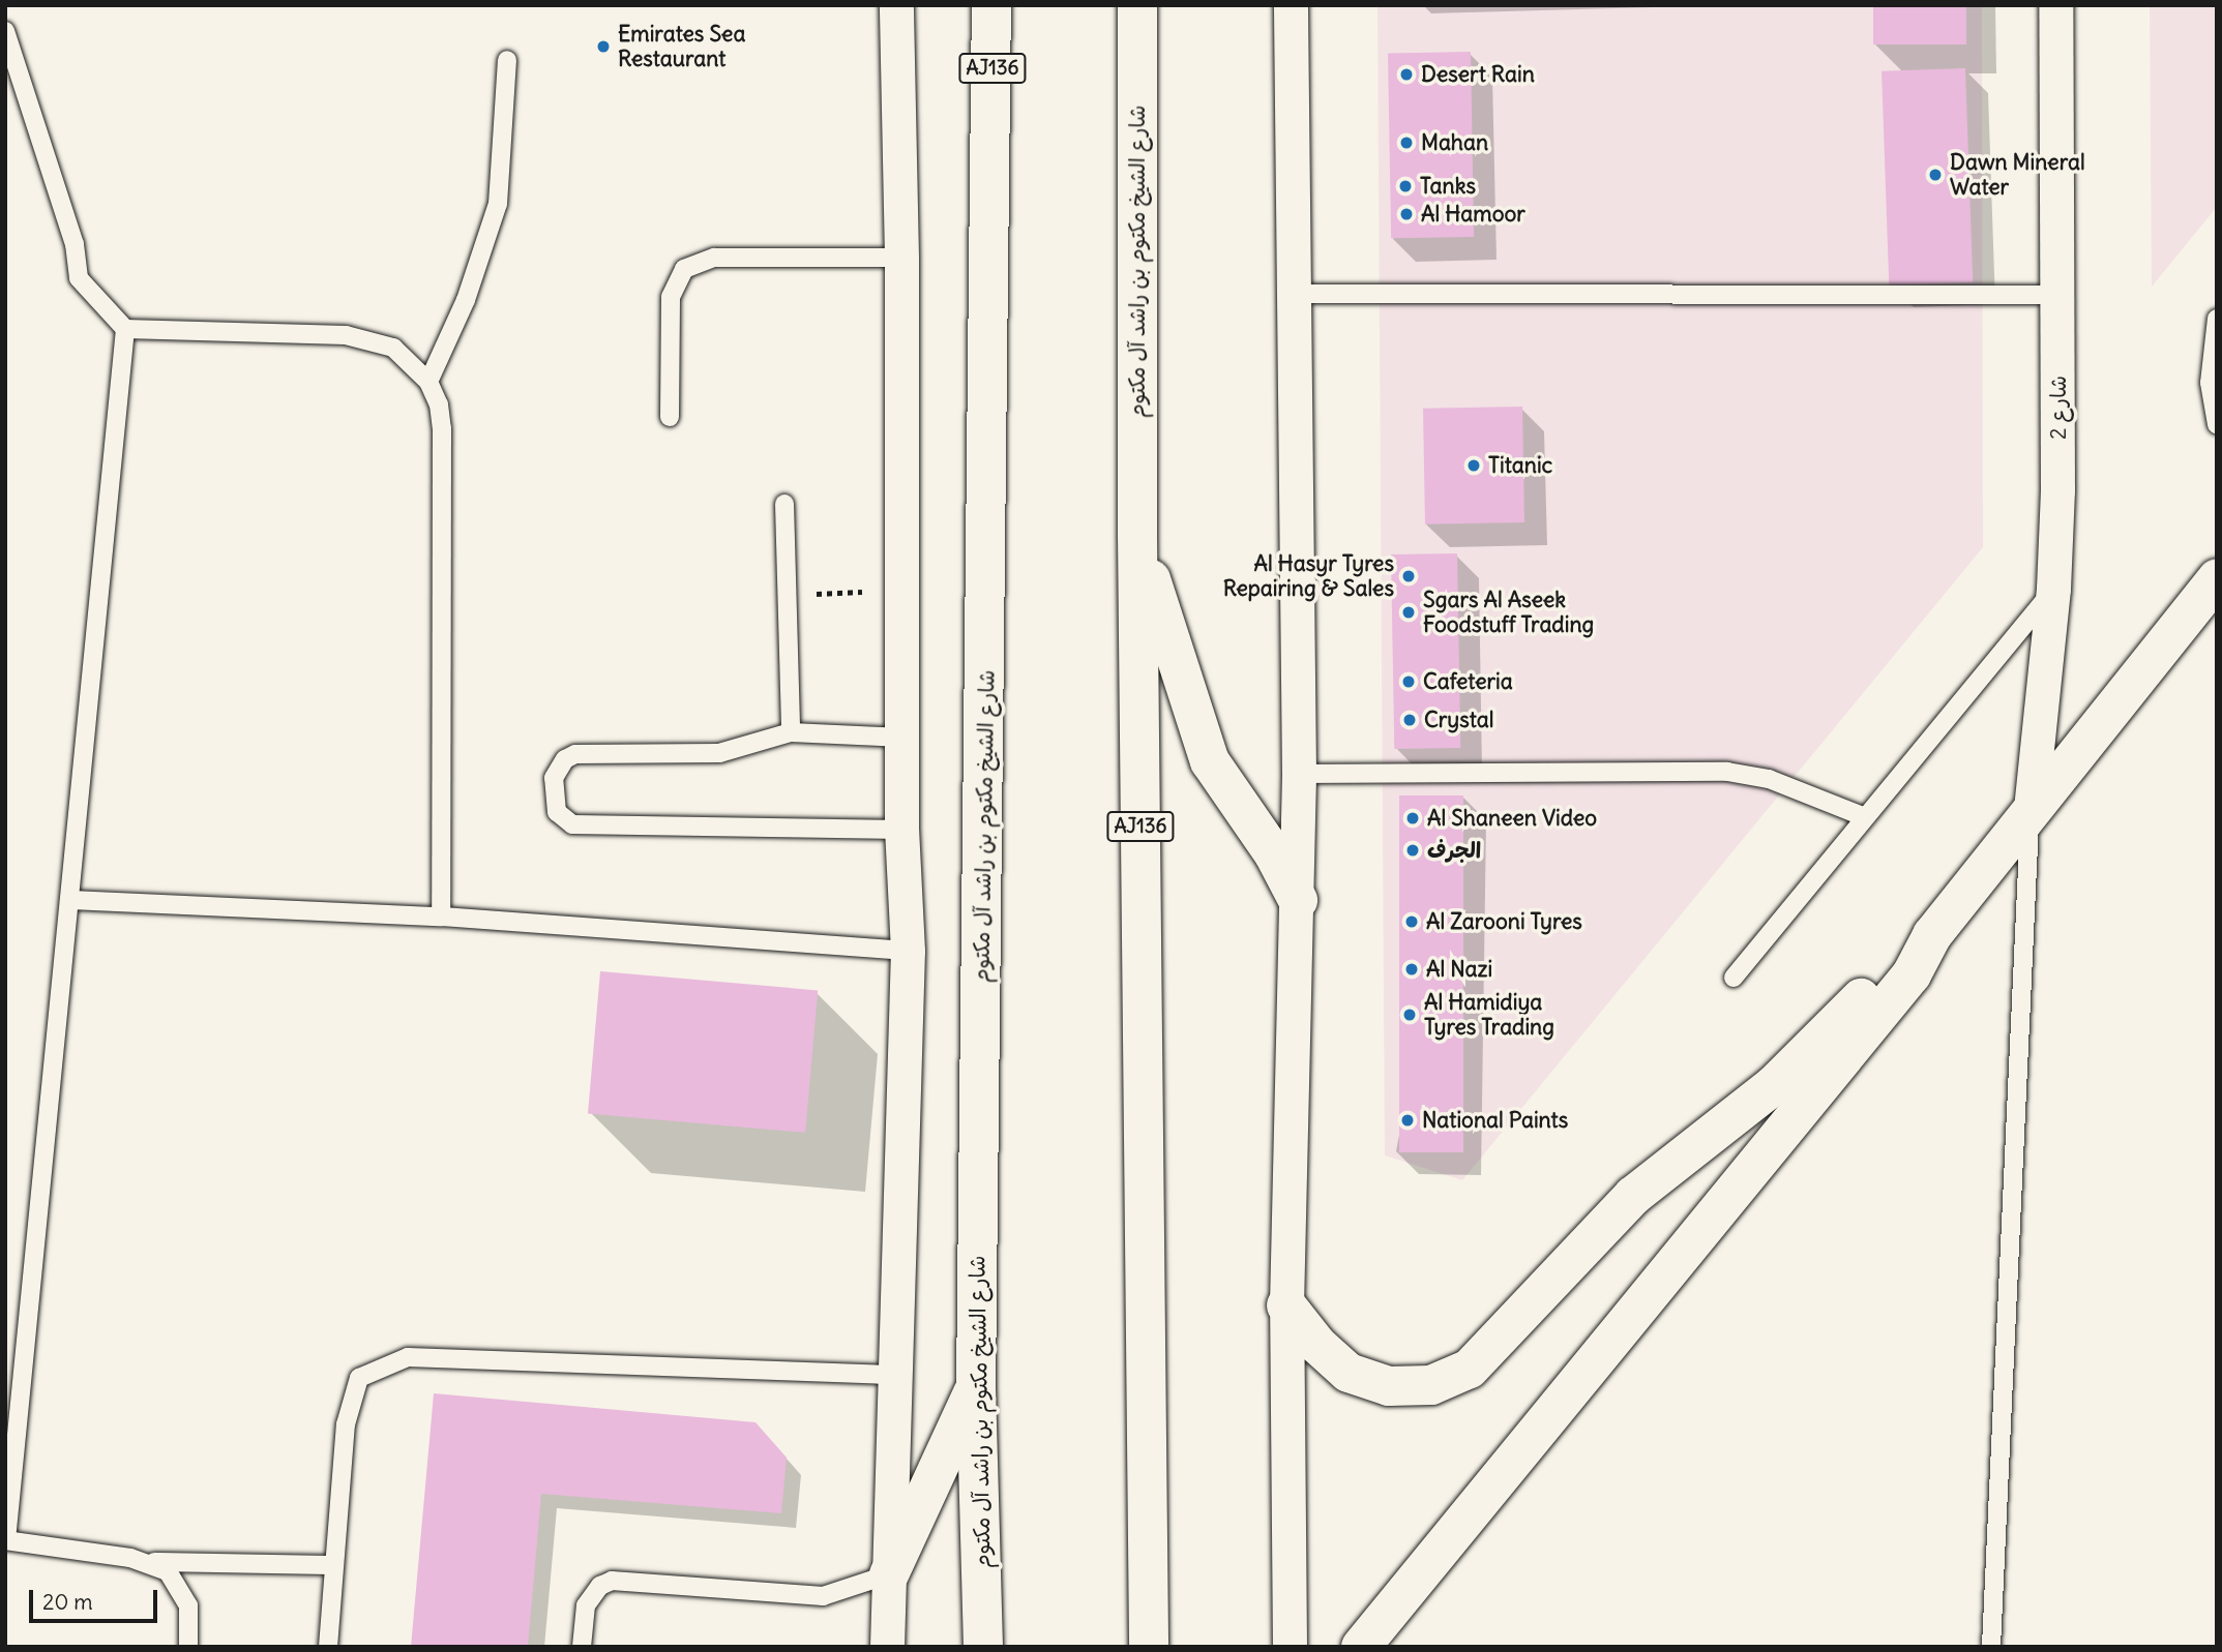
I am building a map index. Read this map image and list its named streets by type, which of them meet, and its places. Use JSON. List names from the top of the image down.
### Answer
{
  "streets": {
    "main road": ["AJ136", "شارع الشيخ مكتوم بن راشد آل مكتوم"],
    "street": ["شارع 2"]
  },
  "places": [
    "Emirates Sea Restaurant",
    "Desert Rain",
    "Mahan",
    "Dawn Mineral Water",
    "Tanks",
    "Al Hamoor",
    "Titanic",
    "Al Hasyr Tyres Repairing & Sales",
    "Sgars Al Aseek Foodstuff Trading",
    "Cafeteria",
    "Crystal",
    "Al Shaneen Video",
    "الجرف",
    "Al Zarooni Tyres",
    "Al Nazi",
    "Al Hamidiya Tyres Trading",
    "National Paints"
  ],
  "scale_bar": "20 m"
}
